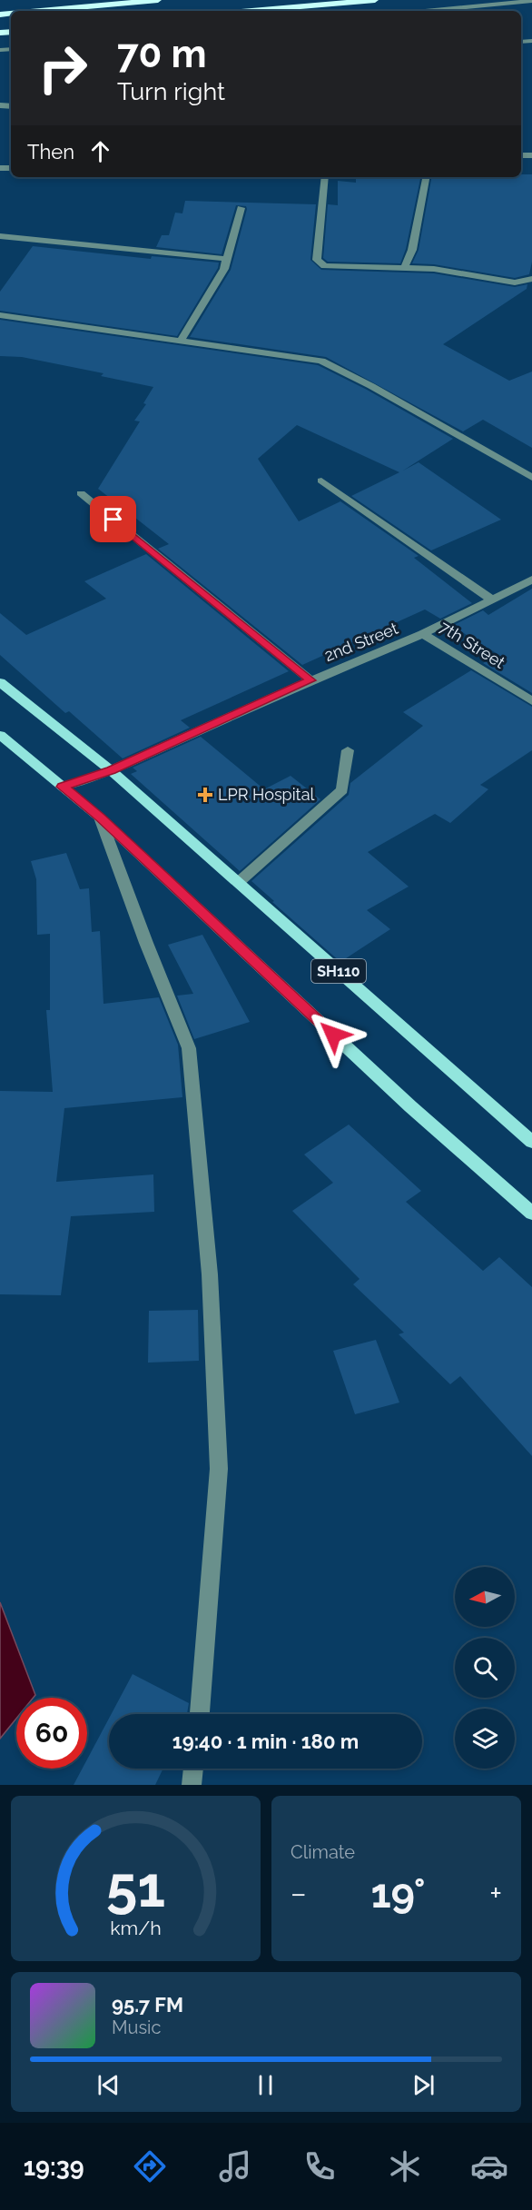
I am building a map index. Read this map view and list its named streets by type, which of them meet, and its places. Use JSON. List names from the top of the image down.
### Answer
{
  "streets": {
    "main road": ["SH110"],
    "street": ["2nd Street", "7th Street"]
  },
  "crossings": [
    ["2nd Street", "7th Street"],
    ["2nd Street", "SH110"]
  ],
  "places": {
    "health": ["LPR Hospital"]
  },
  "north": "left",
  "page": {
    "turn": ["70 m", "Turn right"],
    "then": "Then",
    "limit": "60",
    "trip": "19:40 · 1 min · 180 m",
    "tile": "Climate",
    "heat": ["−", "19°", "+"],
    "song": ["95.7 FM", "Music"],
    "tabs": "19:39",
    "gauge": ["51", "km/h"]
  }
}
